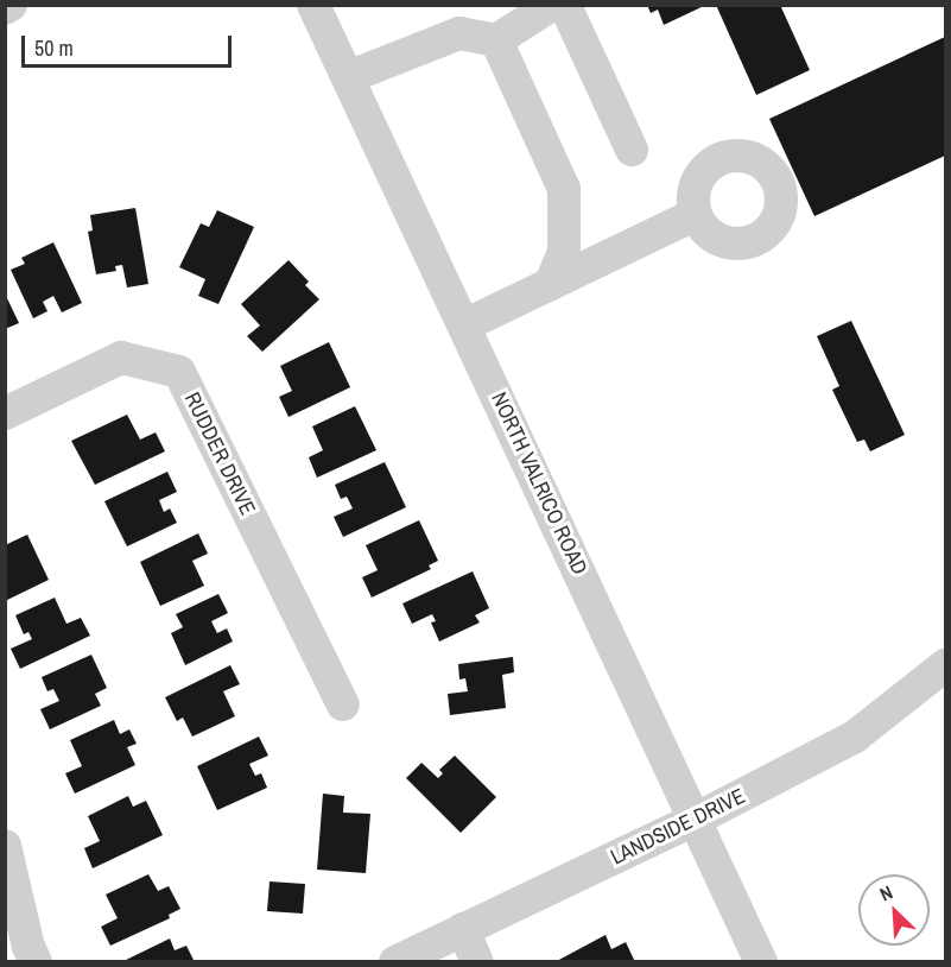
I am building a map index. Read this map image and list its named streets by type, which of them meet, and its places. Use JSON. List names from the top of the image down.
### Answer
{
  "streets": {
    "street": ["RUDDER DRIVE", "NORTH VALRICO ROAD", "LANDSIDE DRIVE"]
  },
  "crossings": [
    ["NORTH VALRICO ROAD", "LANDSIDE DRIVE"]
  ],
  "scale_bar": "50 m",
  "north": "top left"
}
